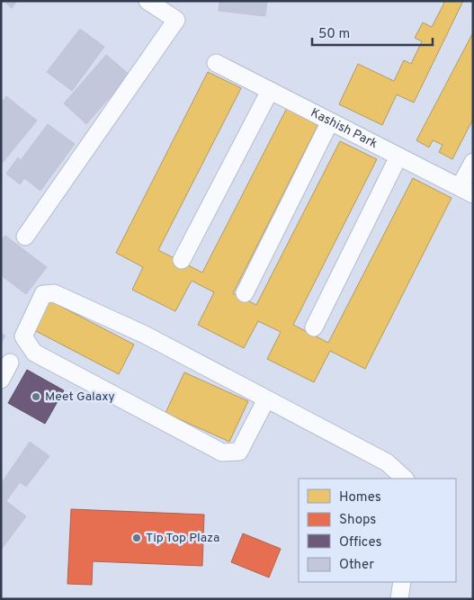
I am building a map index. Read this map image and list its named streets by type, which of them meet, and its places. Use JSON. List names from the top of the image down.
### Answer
{
  "streets": {
    "street": ["Kashish Park"]
  },
  "places": ["Meet Galaxy", "Tip Top Plaza"],
  "legend": [
    "Homes",
    "Shops",
    "Offices",
    "Other"
  ],
  "scale_bar": "50 m"
}
